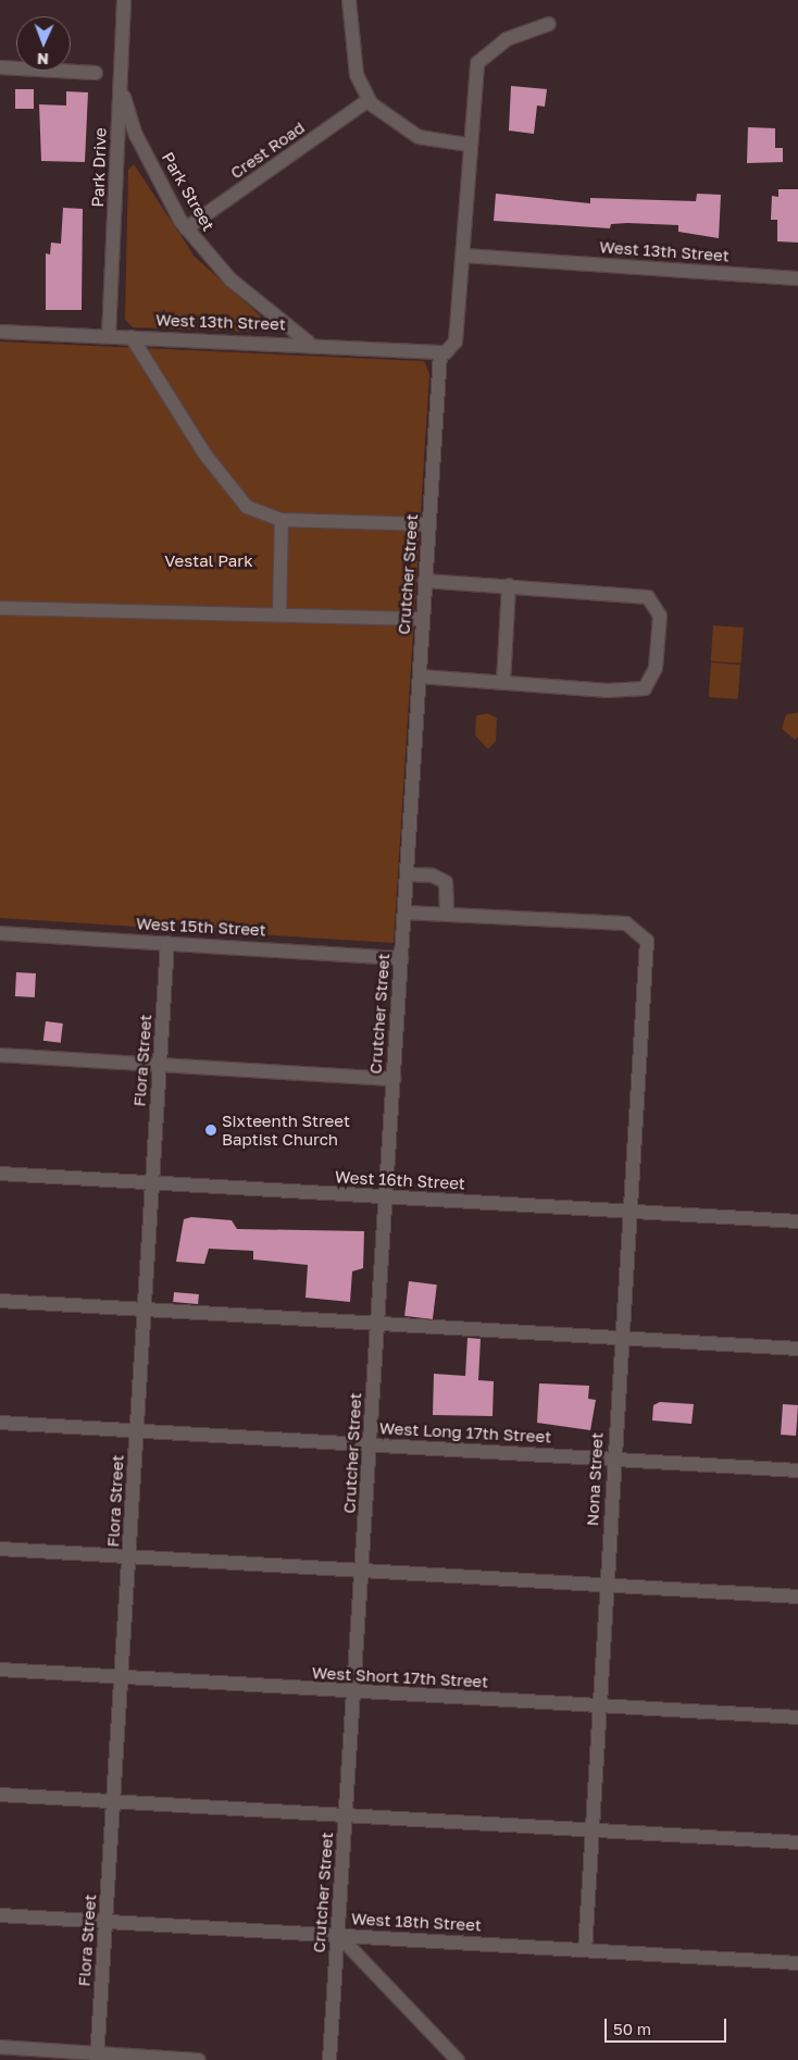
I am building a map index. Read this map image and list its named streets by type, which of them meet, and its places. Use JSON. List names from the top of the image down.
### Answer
{
  "streets": {
    "street": [
      "Crest Road",
      "Park Drive",
      "Park Street",
      "West 13th Street",
      "Crutcher Street",
      "West 15th Street",
      "Flora Street",
      "West 16th Street",
      "West Long 17th Street",
      "Nona Street",
      "West Short 17th Street",
      "West 18th Street"
    ]
  },
  "crossings": [
    ["Crest Road", "Park Street"],
    ["Park Drive", "Park Street"],
    ["Park Drive", "West 13th Street"],
    ["Park Street", "West 13th Street"],
    ["West 13th Street", "Crutcher Street"],
    ["Crutcher Street", "West 15th Street"],
    ["Crutcher Street", "West 16th Street"],
    ["Crutcher Street", "West Long 17th Street"],
    ["Crutcher Street", "West Short 17th Street"],
    ["Crutcher Street", "West 18th Street"],
    ["West 15th Street", "Flora Street"],
    ["Flora Street", "West 16th Street"],
    ["Flora Street", "West Long 17th Street"],
    ["Flora Street", "West Short 17th Street"],
    ["Flora Street", "West 18th Street"],
    ["West 16th Street", "Nona Street"],
    ["West Long 17th Street", "Nona Street"],
    ["Nona Street", "West Short 17th Street"],
    ["Nona Street", "West 18th Street"]
  ],
  "parks": ["Vestal Park"],
  "places": ["Sixteenth Street Baptist Church"],
  "scale_bar": "50 m",
  "north": "bottom"
}
